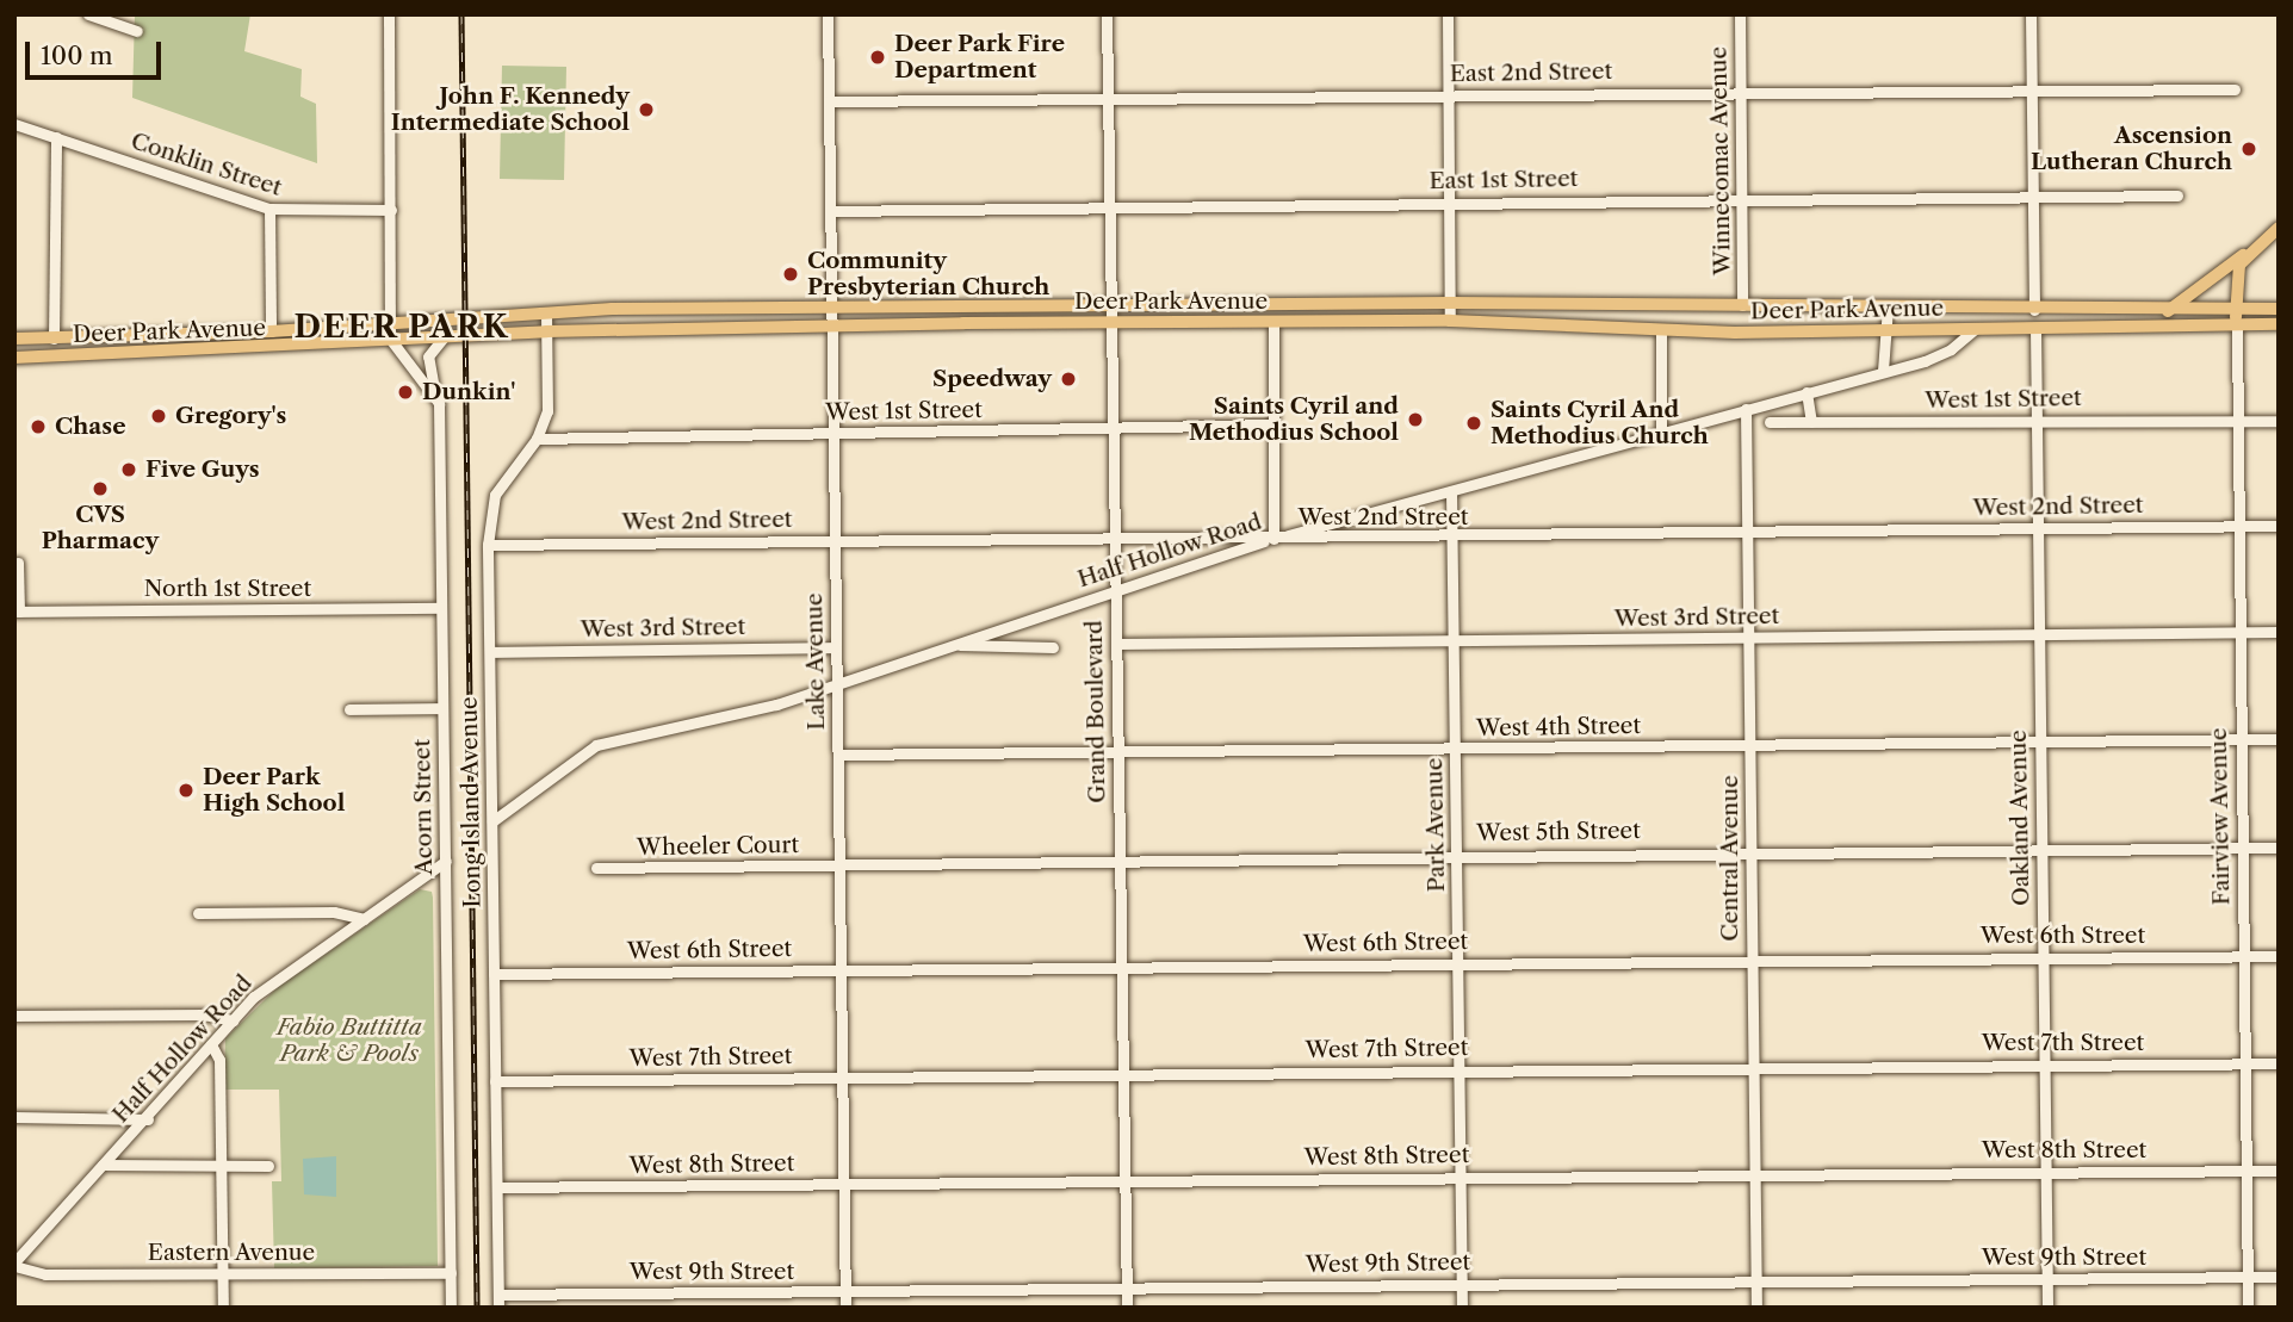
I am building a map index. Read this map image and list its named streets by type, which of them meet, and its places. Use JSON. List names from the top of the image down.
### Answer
{
  "streets": {
    "main road": ["Deer Park Avenue"],
    "street": [
      "East 2nd Street",
      "Winnecomac Avenue",
      "Conklin Street",
      "East 1st Street",
      "West 1st Street",
      "West 2nd Street",
      "Half Hollow Road",
      "North 1st Street",
      "West 3rd Street",
      "Lake Avenue",
      "Grand Boulevard",
      "West 4th Street",
      "Long Island Avenue",
      "Acorn Street",
      "Fairview Avenue",
      "Oakland Avenue",
      "Park Avenue",
      "West 5th Street",
      "Wheeler Court",
      "Central Avenue",
      "West 6th Street",
      "West 7th Street",
      "West 8th Street",
      "Eastern Avenue",
      "West 9th Street"
    ]
  },
  "crossings": [
    ["East 2nd Street", "Winnecomac Avenue"],
    ["East 2nd Street", "Lake Avenue"],
    ["East 2nd Street", "Grand Boulevard"],
    ["Winnecomac Avenue", "East 1st Street"],
    ["Winnecomac Avenue", "Deer Park Avenue"],
    ["East 1st Street", "Lake Avenue"],
    ["East 1st Street", "Grand Boulevard"],
    ["Deer Park Avenue", "Half Hollow Road"],
    ["Deer Park Avenue", "Lake Avenue"],
    ["Deer Park Avenue", "Grand Boulevard"],
    ["Deer Park Avenue", "Long Island Avenue"],
    ["Deer Park Avenue", "Acorn Street"],
    ["Deer Park Avenue", "Fairview Avenue"],
    ["Deer Park Avenue", "Oakland Avenue"],
    ["West 1st Street", "Lake Avenue"],
    ["West 1st Street", "Grand Boulevard"],
    ["West 1st Street", "Long Island Avenue"],
    ["West 1st Street", "Fairview Avenue"],
    ["West 1st Street", "Oakland Avenue"],
    ["West 2nd Street", "Half Hollow Road"],
    ["West 2nd Street", "Lake Avenue"],
    ["West 2nd Street", "Grand Boulevard"],
    ["West 2nd Street", "Long Island Avenue"],
    ["West 2nd Street", "Fairview Avenue"],
    ["West 2nd Street", "Oakland Avenue"],
    ["West 2nd Street", "Park Avenue"],
    ["West 2nd Street", "Central Avenue"],
    ["Half Hollow Road", "Lake Avenue"],
    ["Half Hollow Road", "Grand Boulevard"],
    ["Half Hollow Road", "Long Island Avenue"],
    ["Half Hollow Road", "Acorn Street"],
    ["Half Hollow Road", "Park Avenue"],
    ["Half Hollow Road", "Central Avenue"],
    ["Half Hollow Road", "Eastern Avenue"],
    ["North 1st Street", "Acorn Street"],
    ["West 3rd Street", "Lake Avenue"],
    ["West 3rd Street", "Grand Boulevard"],
    ["West 3rd Street", "Long Island Avenue"],
    ["West 3rd Street", "Fairview Avenue"],
    ["West 3rd Street", "Oakland Avenue"],
    ["West 3rd Street", "Park Avenue"],
    ["West 3rd Street", "Central Avenue"],
    ["Lake Avenue", "West 4th Street"],
    ["Lake Avenue", "West 5th Street"],
    ["Lake Avenue", "Wheeler Court"],
    ["Lake Avenue", "West 6th Street"],
    ["Lake Avenue", "West 7th Street"],
    ["Lake Avenue", "West 8th Street"],
    ["Lake Avenue", "West 9th Street"],
    ["Grand Boulevard", "West 4th Street"],
    ["Grand Boulevard", "West 5th Street"],
    ["Grand Boulevard", "West 6th Street"],
    ["Grand Boulevard", "West 7th Street"],
    ["Grand Boulevard", "West 8th Street"],
    ["Grand Boulevard", "West 9th Street"],
    ["West 4th Street", "Fairview Avenue"],
    ["West 4th Street", "Oakland Avenue"],
    ["West 4th Street", "Park Avenue"],
    ["West 4th Street", "Central Avenue"],
    ["Long Island Avenue", "West 6th Street"],
    ["Long Island Avenue", "West 7th Street"],
    ["Long Island Avenue", "West 8th Street"],
    ["Long Island Avenue", "West 9th Street"],
    ["Acorn Street", "Eastern Avenue"],
    ["Fairview Avenue", "West 5th Street"],
    ["Fairview Avenue", "West 6th Street"],
    ["Fairview Avenue", "West 7th Street"],
    ["Fairview Avenue", "West 8th Street"],
    ["Fairview Avenue", "West 9th Street"],
    ["Oakland Avenue", "West 5th Street"],
    ["Oakland Avenue", "West 6th Street"],
    ["Oakland Avenue", "West 7th Street"],
    ["Oakland Avenue", "West 8th Street"],
    ["Oakland Avenue", "West 9th Street"],
    ["Park Avenue", "West 5th Street"],
    ["Park Avenue", "West 6th Street"],
    ["Park Avenue", "West 7th Street"],
    ["Park Avenue", "West 8th Street"],
    ["Park Avenue", "West 9th Street"],
    ["West 5th Street", "Wheeler Court"],
    ["West 5th Street", "Central Avenue"],
    ["Central Avenue", "West 6th Street"],
    ["Central Avenue", "West 7th Street"],
    ["Central Avenue", "West 8th Street"],
    ["Central Avenue", "West 9th Street"]
  ],
  "districts": ["DEER PARK"],
  "parks": ["Fabio Buttitta Park & Pools"],
  "places": [
    "Deer Park Fire Department",
    "John F. Kennedy Intermediate School",
    "Ascension Lutheran Church",
    "Community Presbyterian Church",
    "Speedway",
    "Dunkin'",
    "Gregory's",
    "Saints Cyril and Methodius School",
    "Saints Cyril And Methodius Church",
    "Chase",
    "Five Guys",
    "CVS Pharmacy",
    "Deer Park High School"
  ],
  "scale_bar": "100 m"
}
